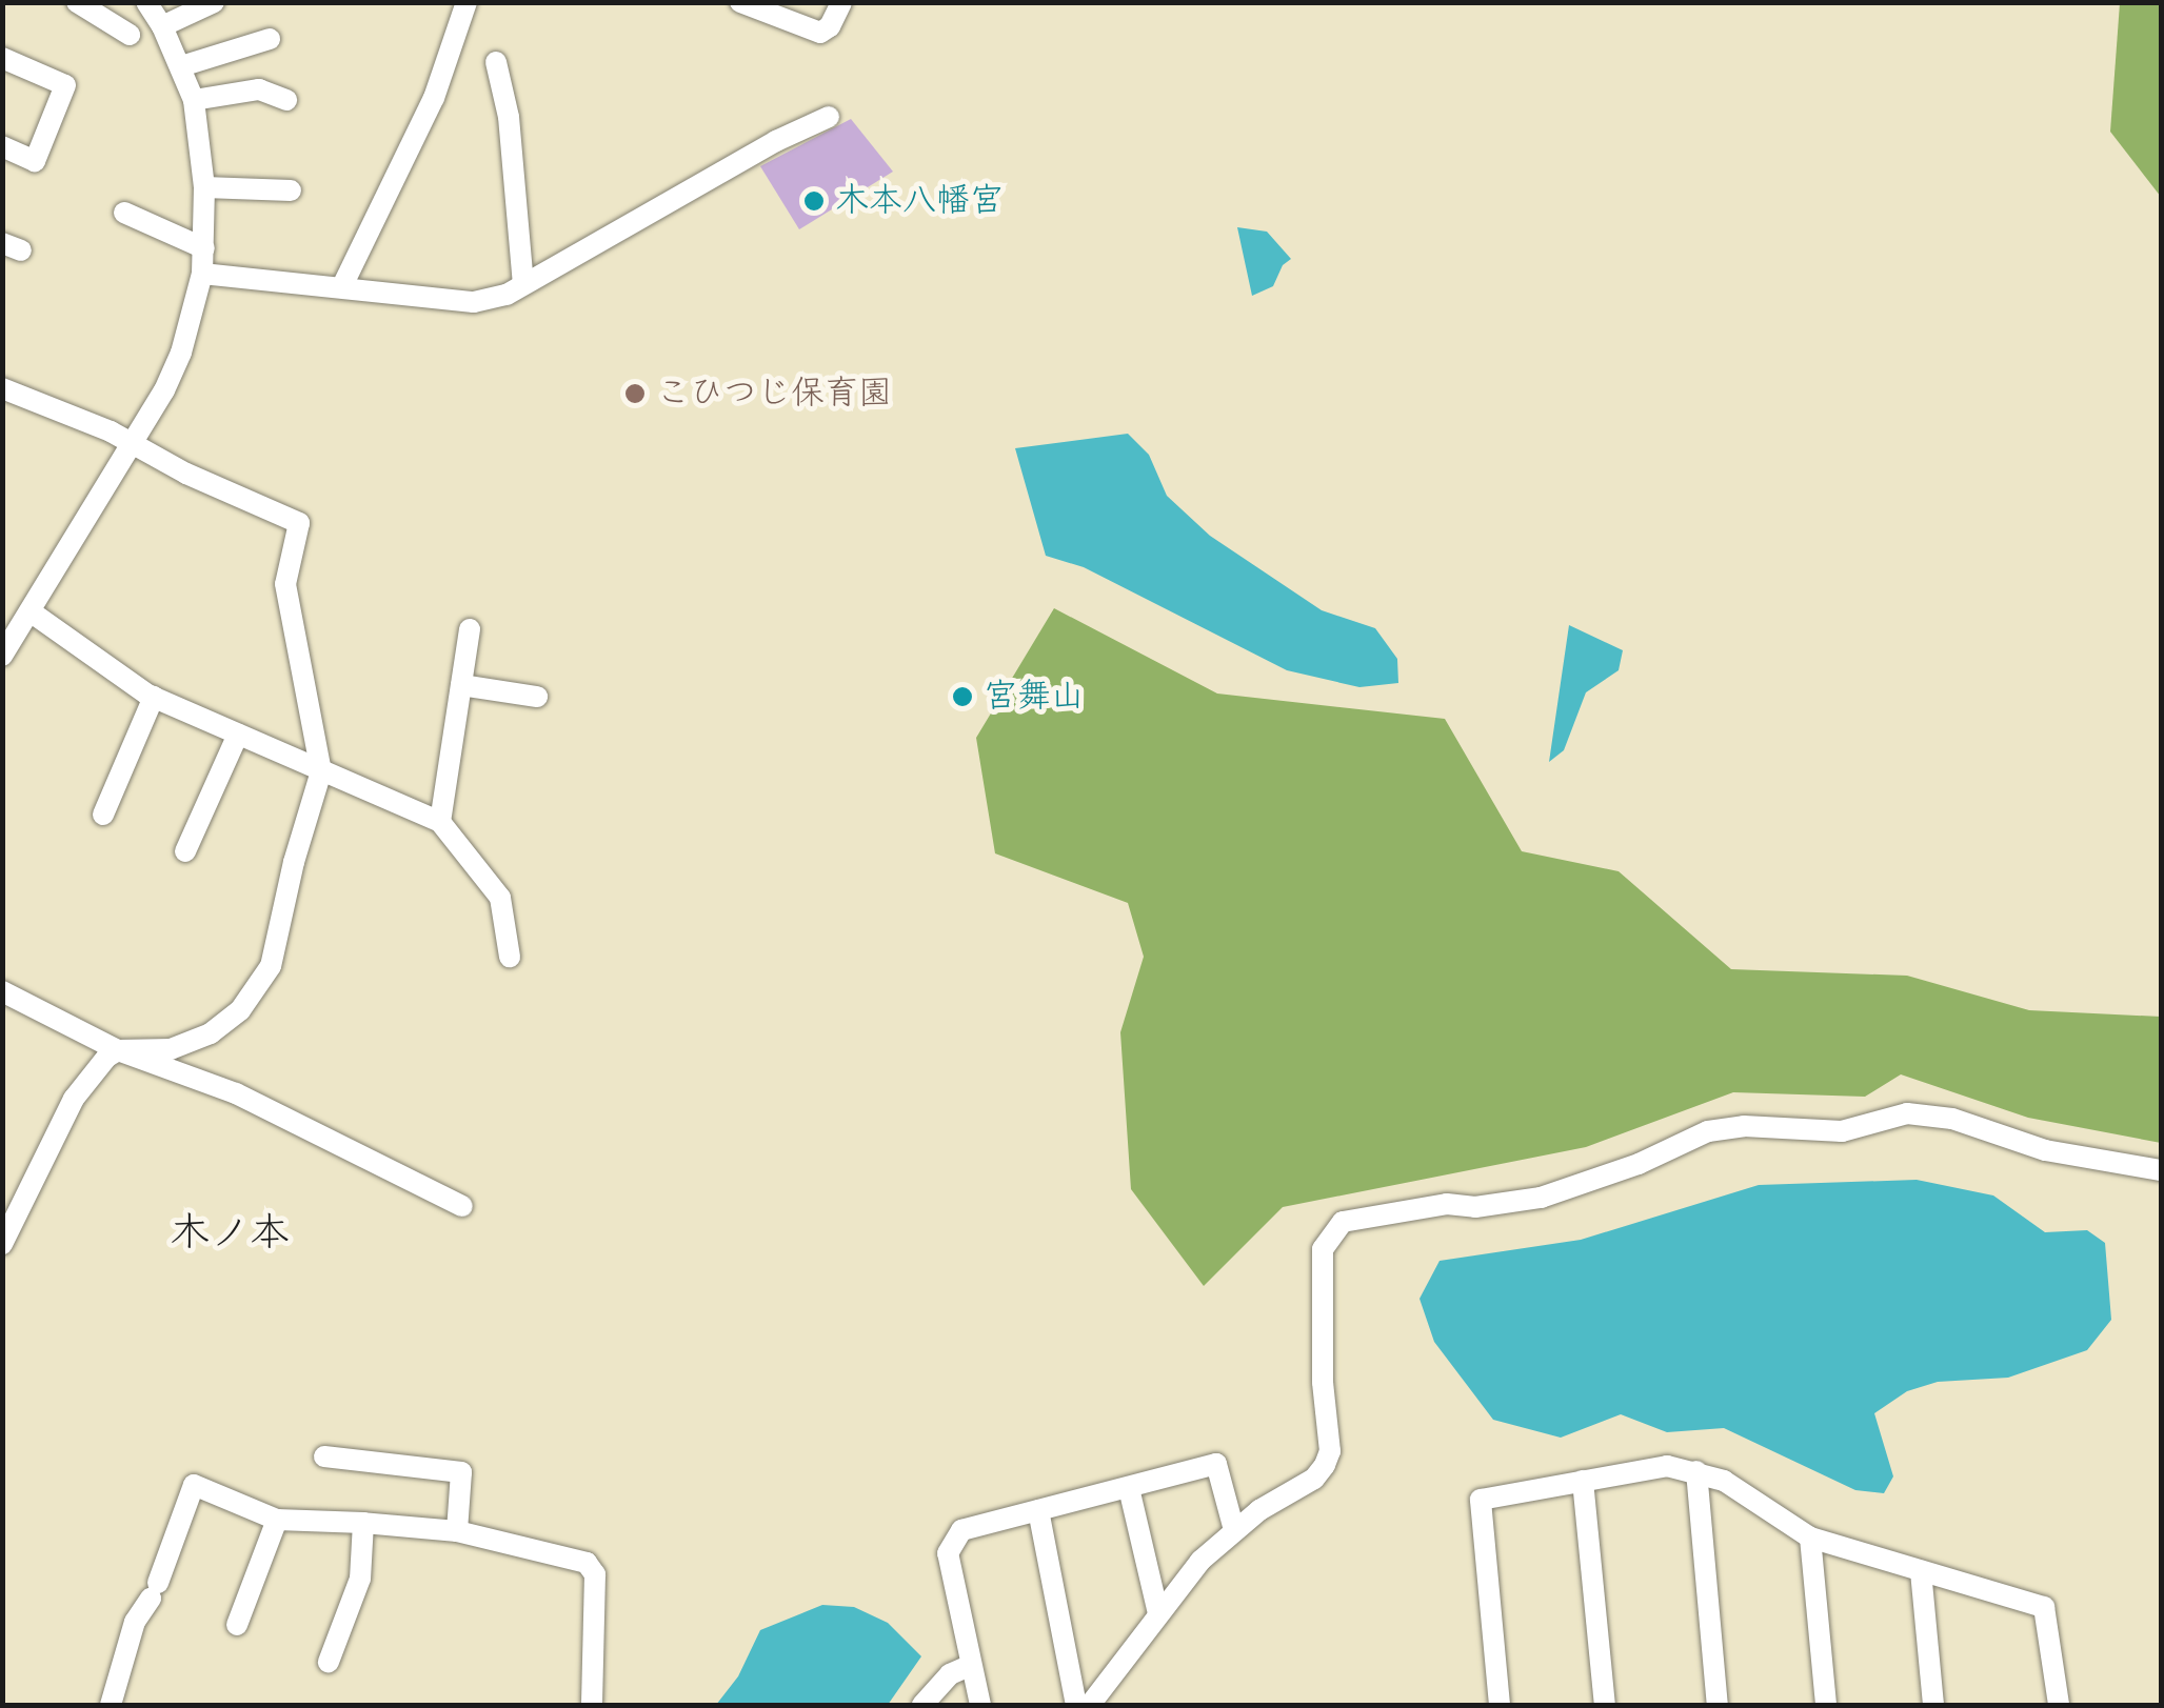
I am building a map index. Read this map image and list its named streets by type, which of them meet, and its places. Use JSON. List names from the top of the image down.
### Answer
{
  "districts": ["木ノ本"],
  "places": ["木本八幡宮", "こひつじ保育園", "宮舞山"]
}
